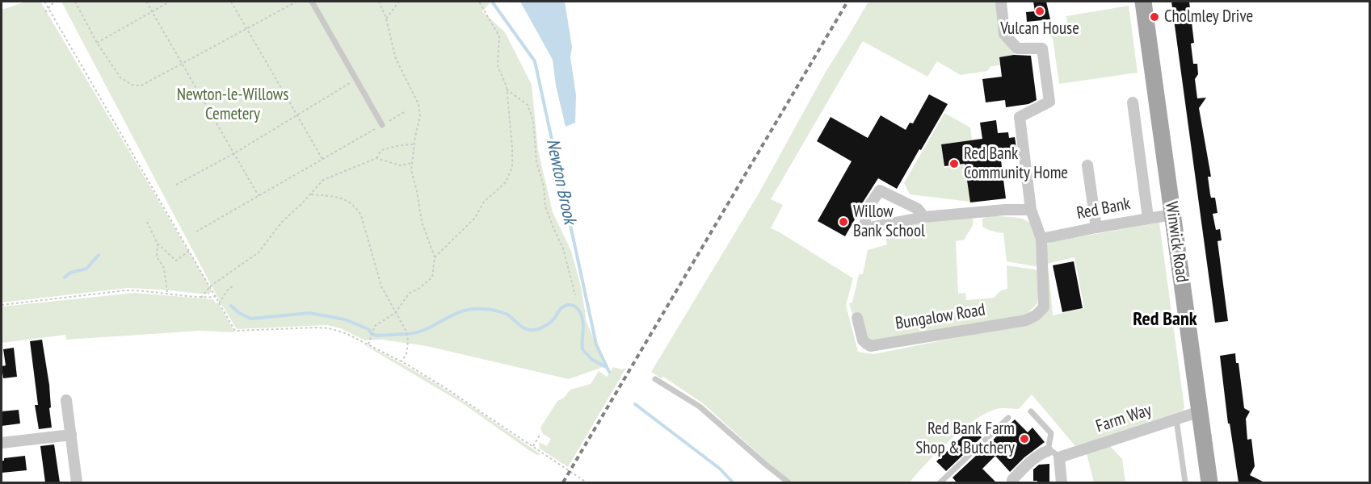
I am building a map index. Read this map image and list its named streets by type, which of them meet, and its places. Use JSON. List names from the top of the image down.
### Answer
{
  "streets": {
    "main road": ["Winwick Road"],
    "street": ["Red Bank", "Bungalow Road", "Farm Way"]
  },
  "crossings": [
    ["Red Bank", "Winwick Road"],
    ["Red Bank", "Bungalow Road"],
    ["Winwick Road", "Farm Way"]
  ],
  "districts": ["Red Bank"],
  "water": ["Newton Brook"],
  "parks": ["Newton-le-Willows Cemetery"],
  "places": [
    "Vulcan House",
    "Cholmley Drive",
    "Red Bank Community Home",
    "Willow Bank School",
    "Red Bank Farm Shop & Butchery"
  ]
}
